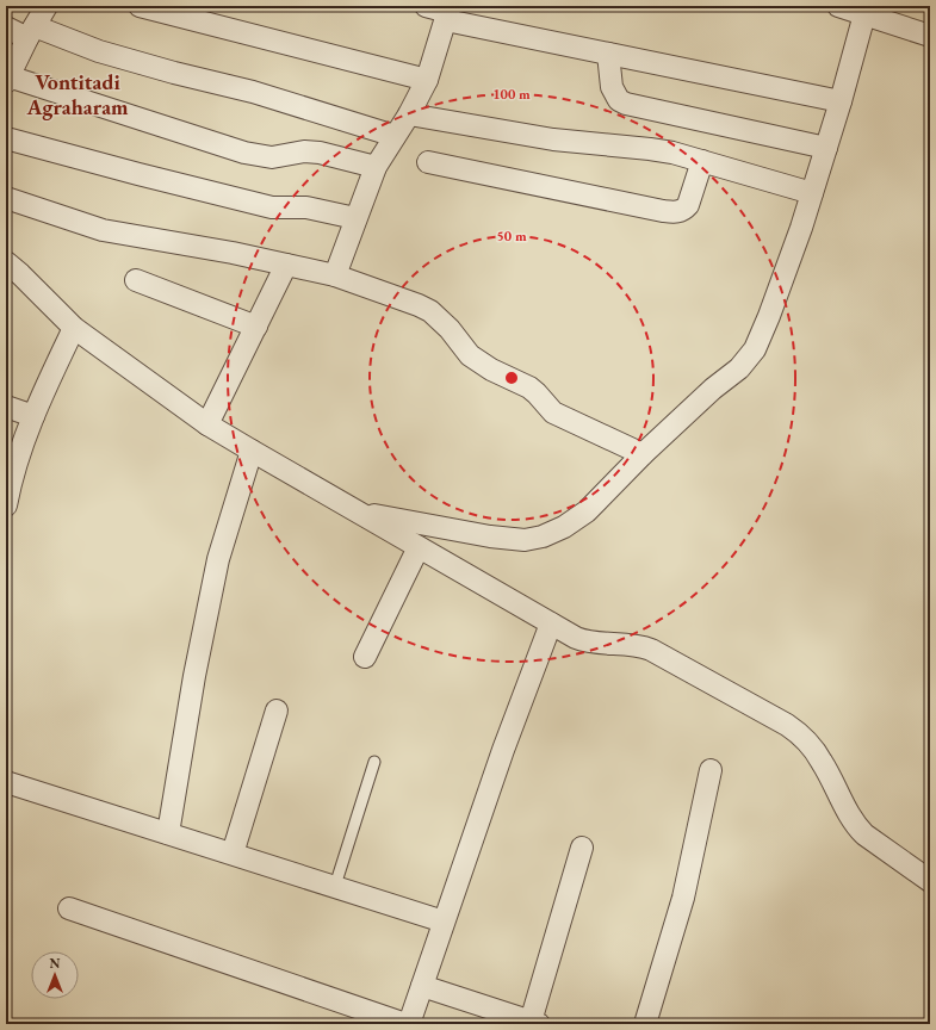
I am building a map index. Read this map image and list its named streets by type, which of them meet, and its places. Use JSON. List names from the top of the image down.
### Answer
{
  "districts": ["Vontitadi Agraharam"],
  "north": "top",
  "rings": ["100 m", "50 m"]
}
